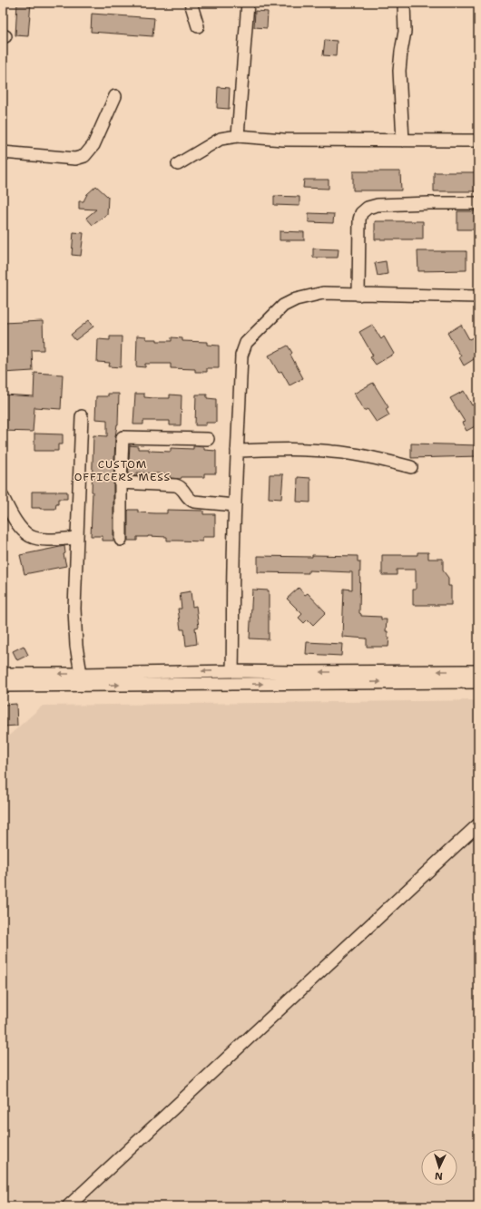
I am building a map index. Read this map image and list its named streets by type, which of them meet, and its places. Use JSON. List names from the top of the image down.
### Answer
{
  "districts": ["CUSTOM OFFICERS MESS"],
  "north": "bottom"
}
